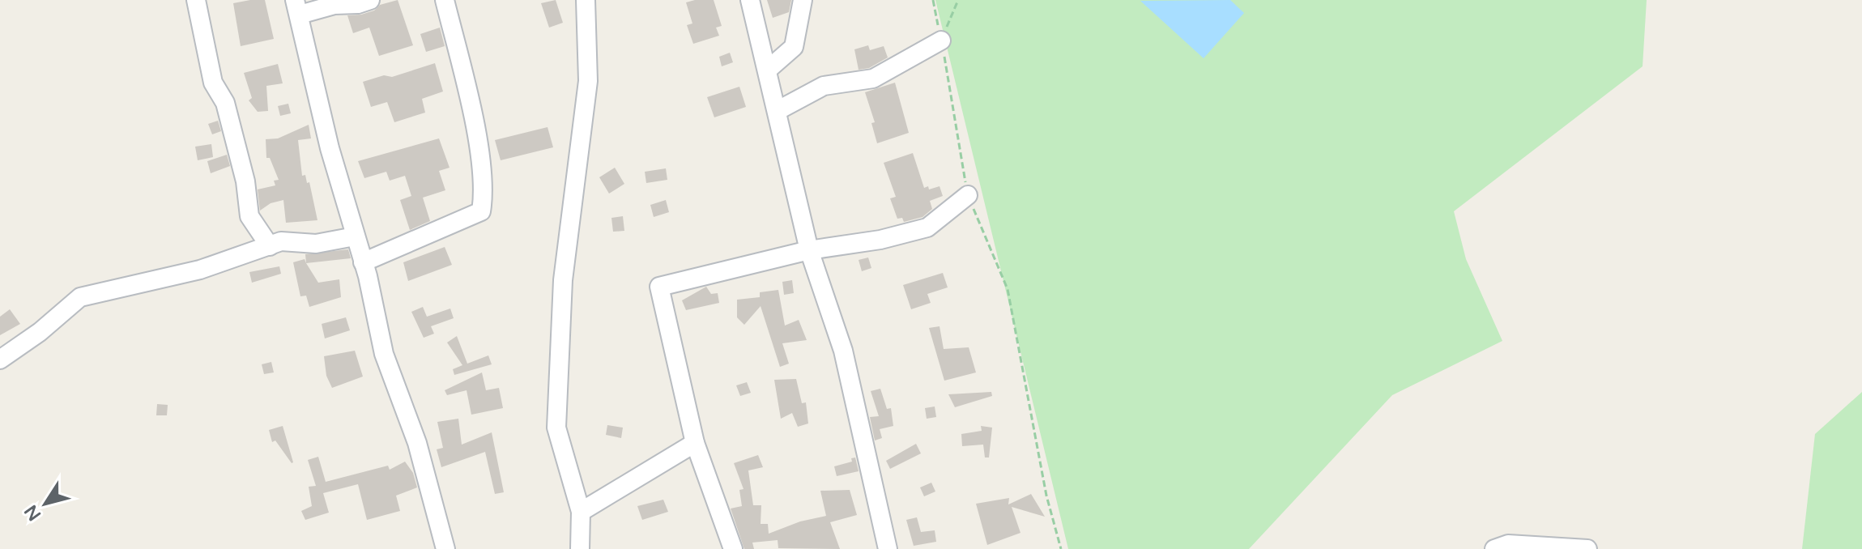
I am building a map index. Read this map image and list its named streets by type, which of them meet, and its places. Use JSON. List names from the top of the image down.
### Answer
{
  "north": "bottom left"
}
